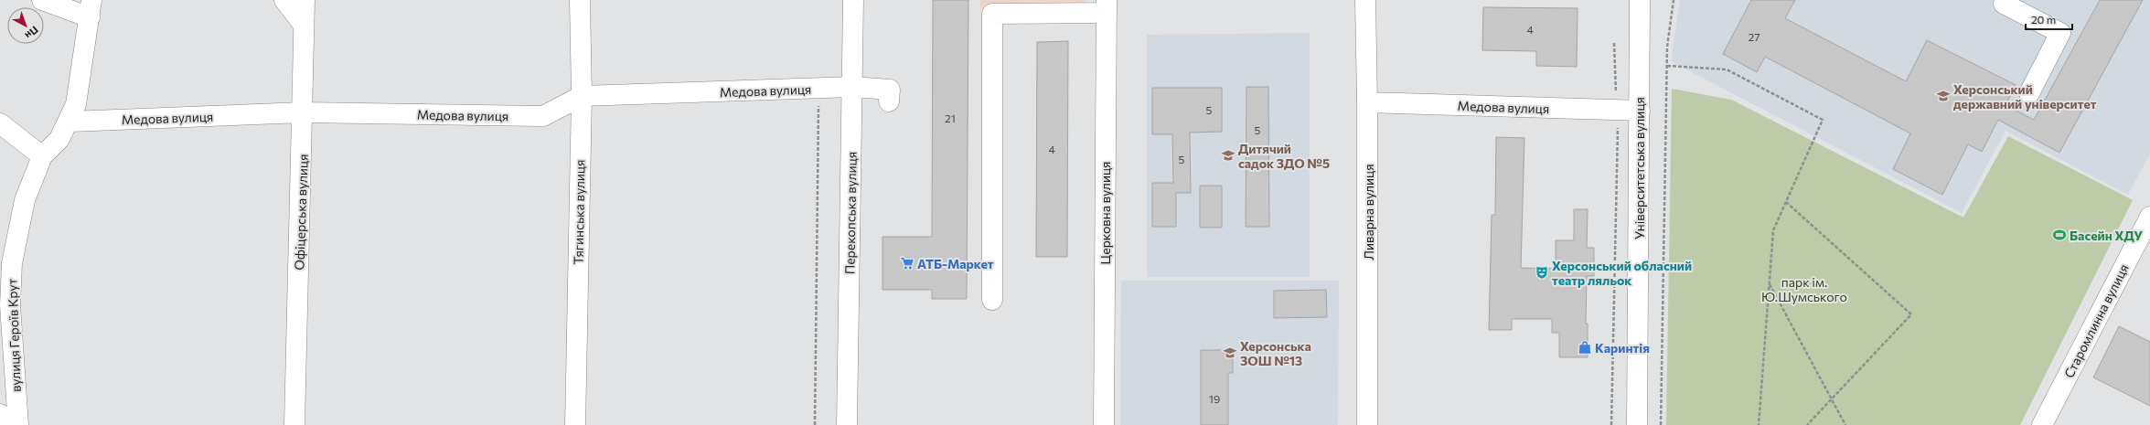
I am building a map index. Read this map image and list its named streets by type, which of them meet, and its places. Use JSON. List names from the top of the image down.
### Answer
{
  "streets": {
    "street": [
      "Медова вулиця",
      "Університетська вулиця",
      "Офіцерська вулиця",
      "Тягинська вулиця",
      "Ливарна вулиця",
      "Перекопська вулиця",
      "Церковна вулиця",
      "Старомлинна вулиця",
      "вулиця Героїв Крут"
    ]
  },
  "crossings": [
    ["Медова вулиця", "Університетська вулиця"],
    ["Медова вулиця", "Офіцерська вулиця"],
    ["Медова вулиця", "Тягинська вулиця"],
    ["Медова вулиця", "Ливарна вулиця"],
    ["Медова вулиця", "Перекопська вулиця"],
    ["Медова вулиця", "вулиця Героїв Крут"]
  ],
  "parks": ["парк ім. Ю.Шумського"],
  "places": {
    "school or university": ["Херсонський державний університет", "Дитячий садок ЗДО №5", "Херсонська ЗОШ №13"],
    "sports": ["Басейн ХДУ"],
    "supermarket": ["АТБ-Маркет"],
    "theatre": ["Херсонський обласний театр ляльок"],
    "shop": ["Каринтія"]
  },
  "house_numbers": [
    "4",
    "27",
    "5",
    "21",
    "5",
    "4",
    "5",
    "19"
  ],
  "scale_bar": "20 m",
  "north": "bottom right"
}
